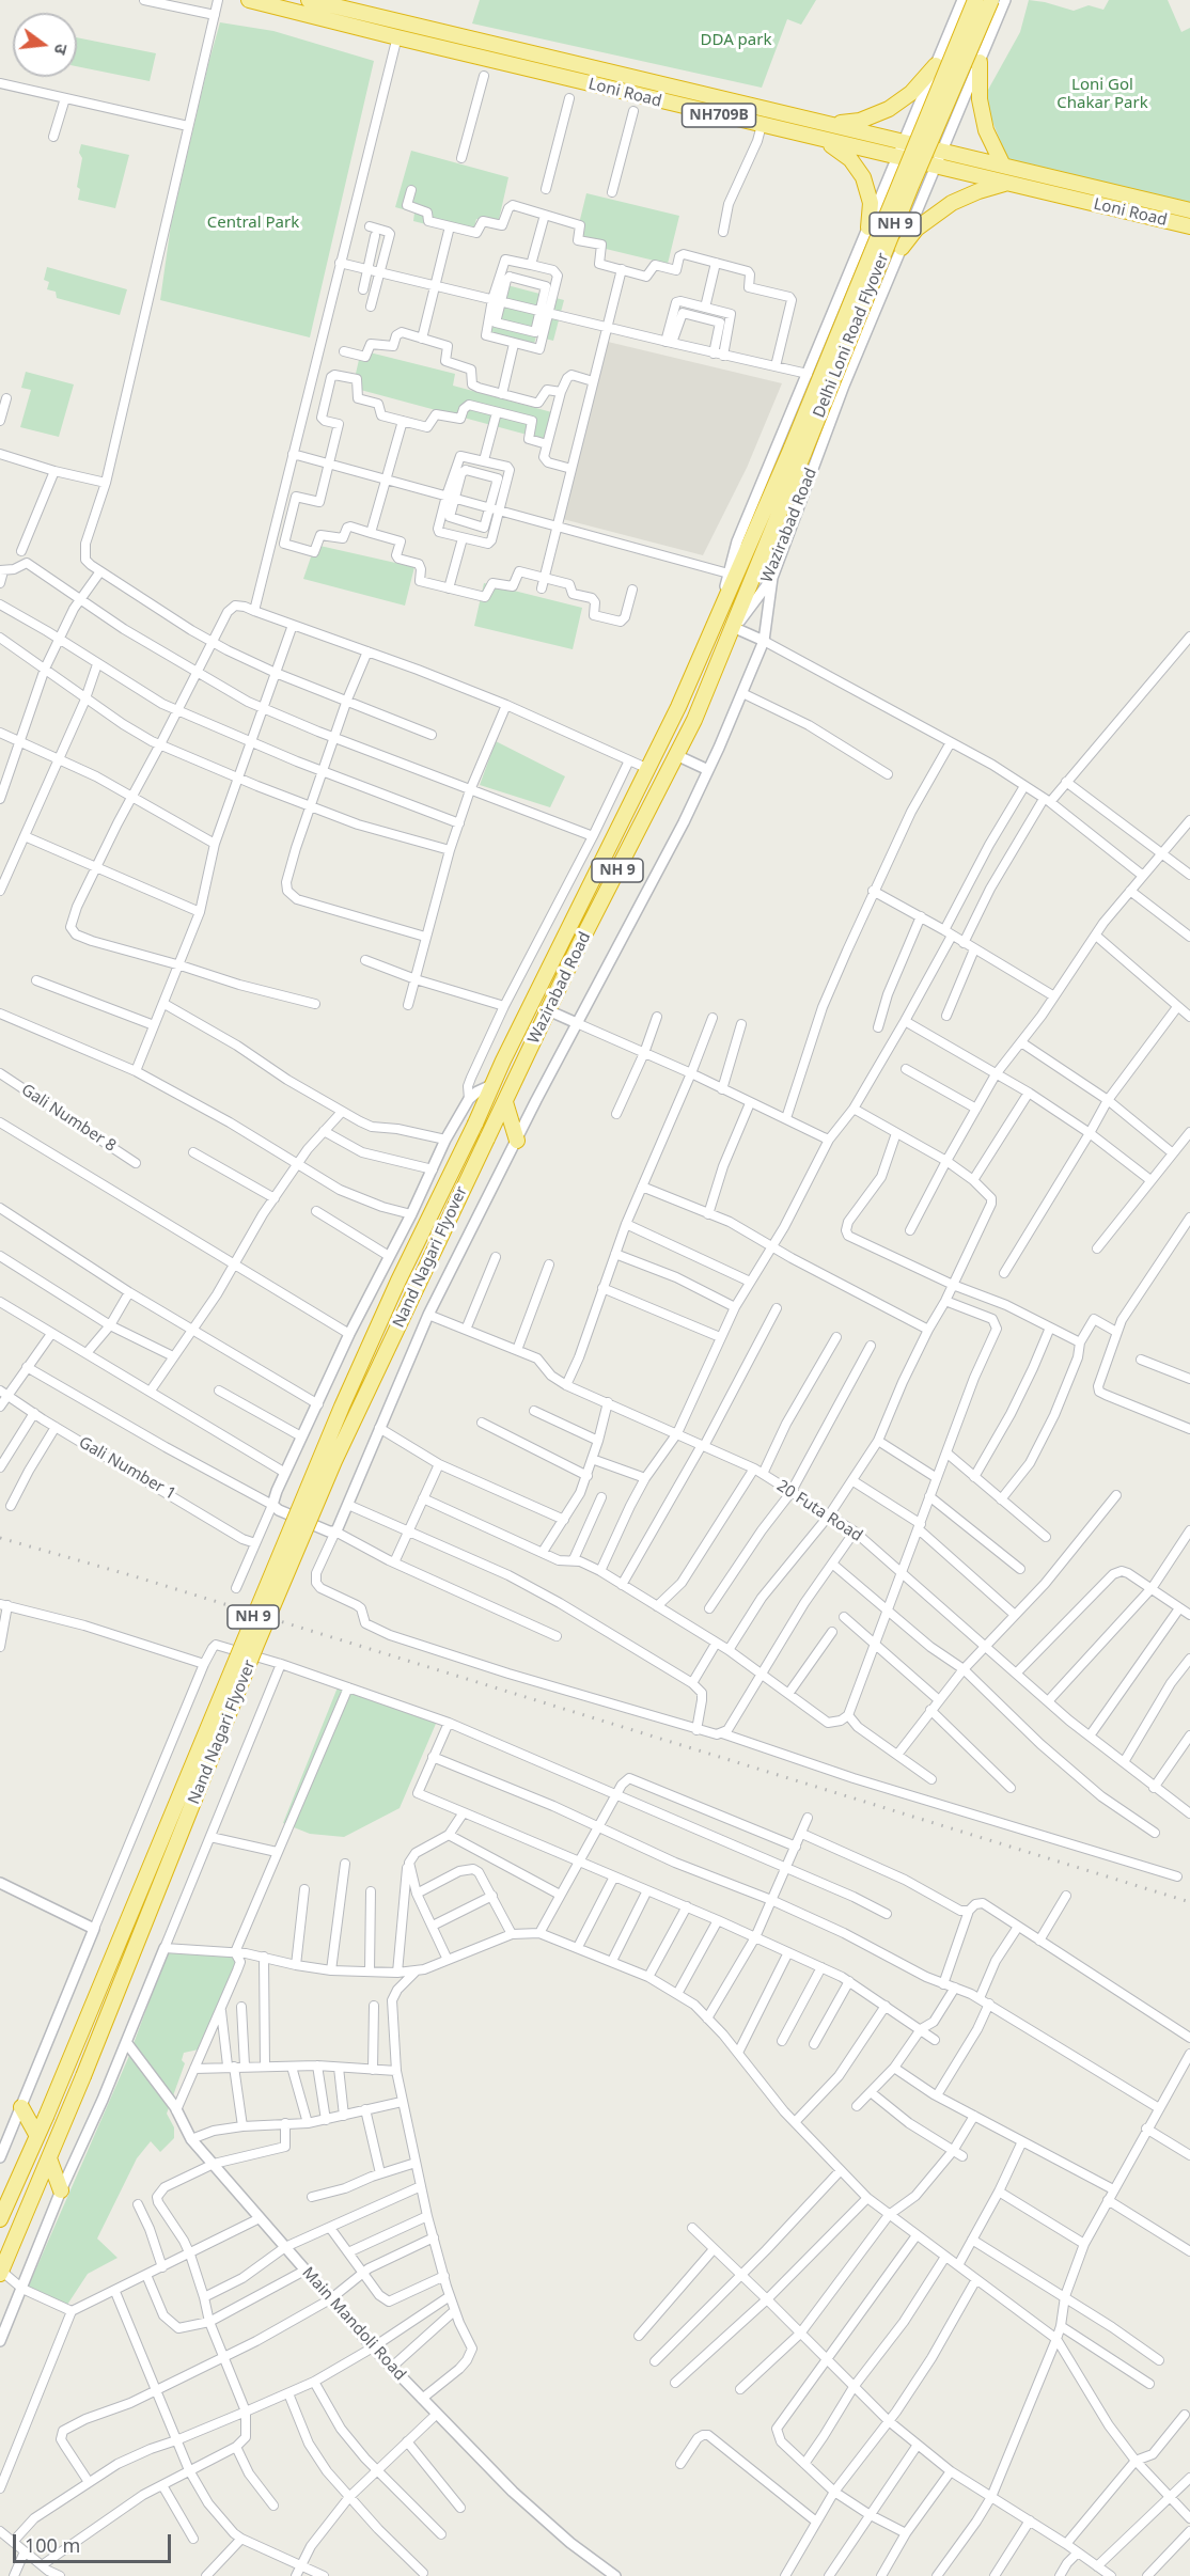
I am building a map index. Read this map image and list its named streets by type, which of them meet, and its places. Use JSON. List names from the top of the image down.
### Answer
{
  "streets": {
    "highway": [
      "Loni Road",
      "NH709B",
      "NH 9",
      "Delhi Loni Road Flyover",
      "Wazirabad Road",
      "Nand Nagari Flyover"
    ],
    "street": [
      "Gali Number 8",
      "Gali Number 1",
      "20 Futa Road",
      "Main Mandoli Road"
    ]
  },
  "crossings": [
    ["Loni Road", "Wazirabad Road"],
    ["NH 9", "Nand Nagari Flyover"],
    ["Delhi Loni Road Flyover", "Wazirabad Road"],
    ["Wazirabad Road", "Nand Nagari Flyover"]
  ],
  "parks": ["DDA park", "Loni Gol Chakar Park", "Central Park"],
  "scale_bar": "100 m",
  "north": "right"
}
